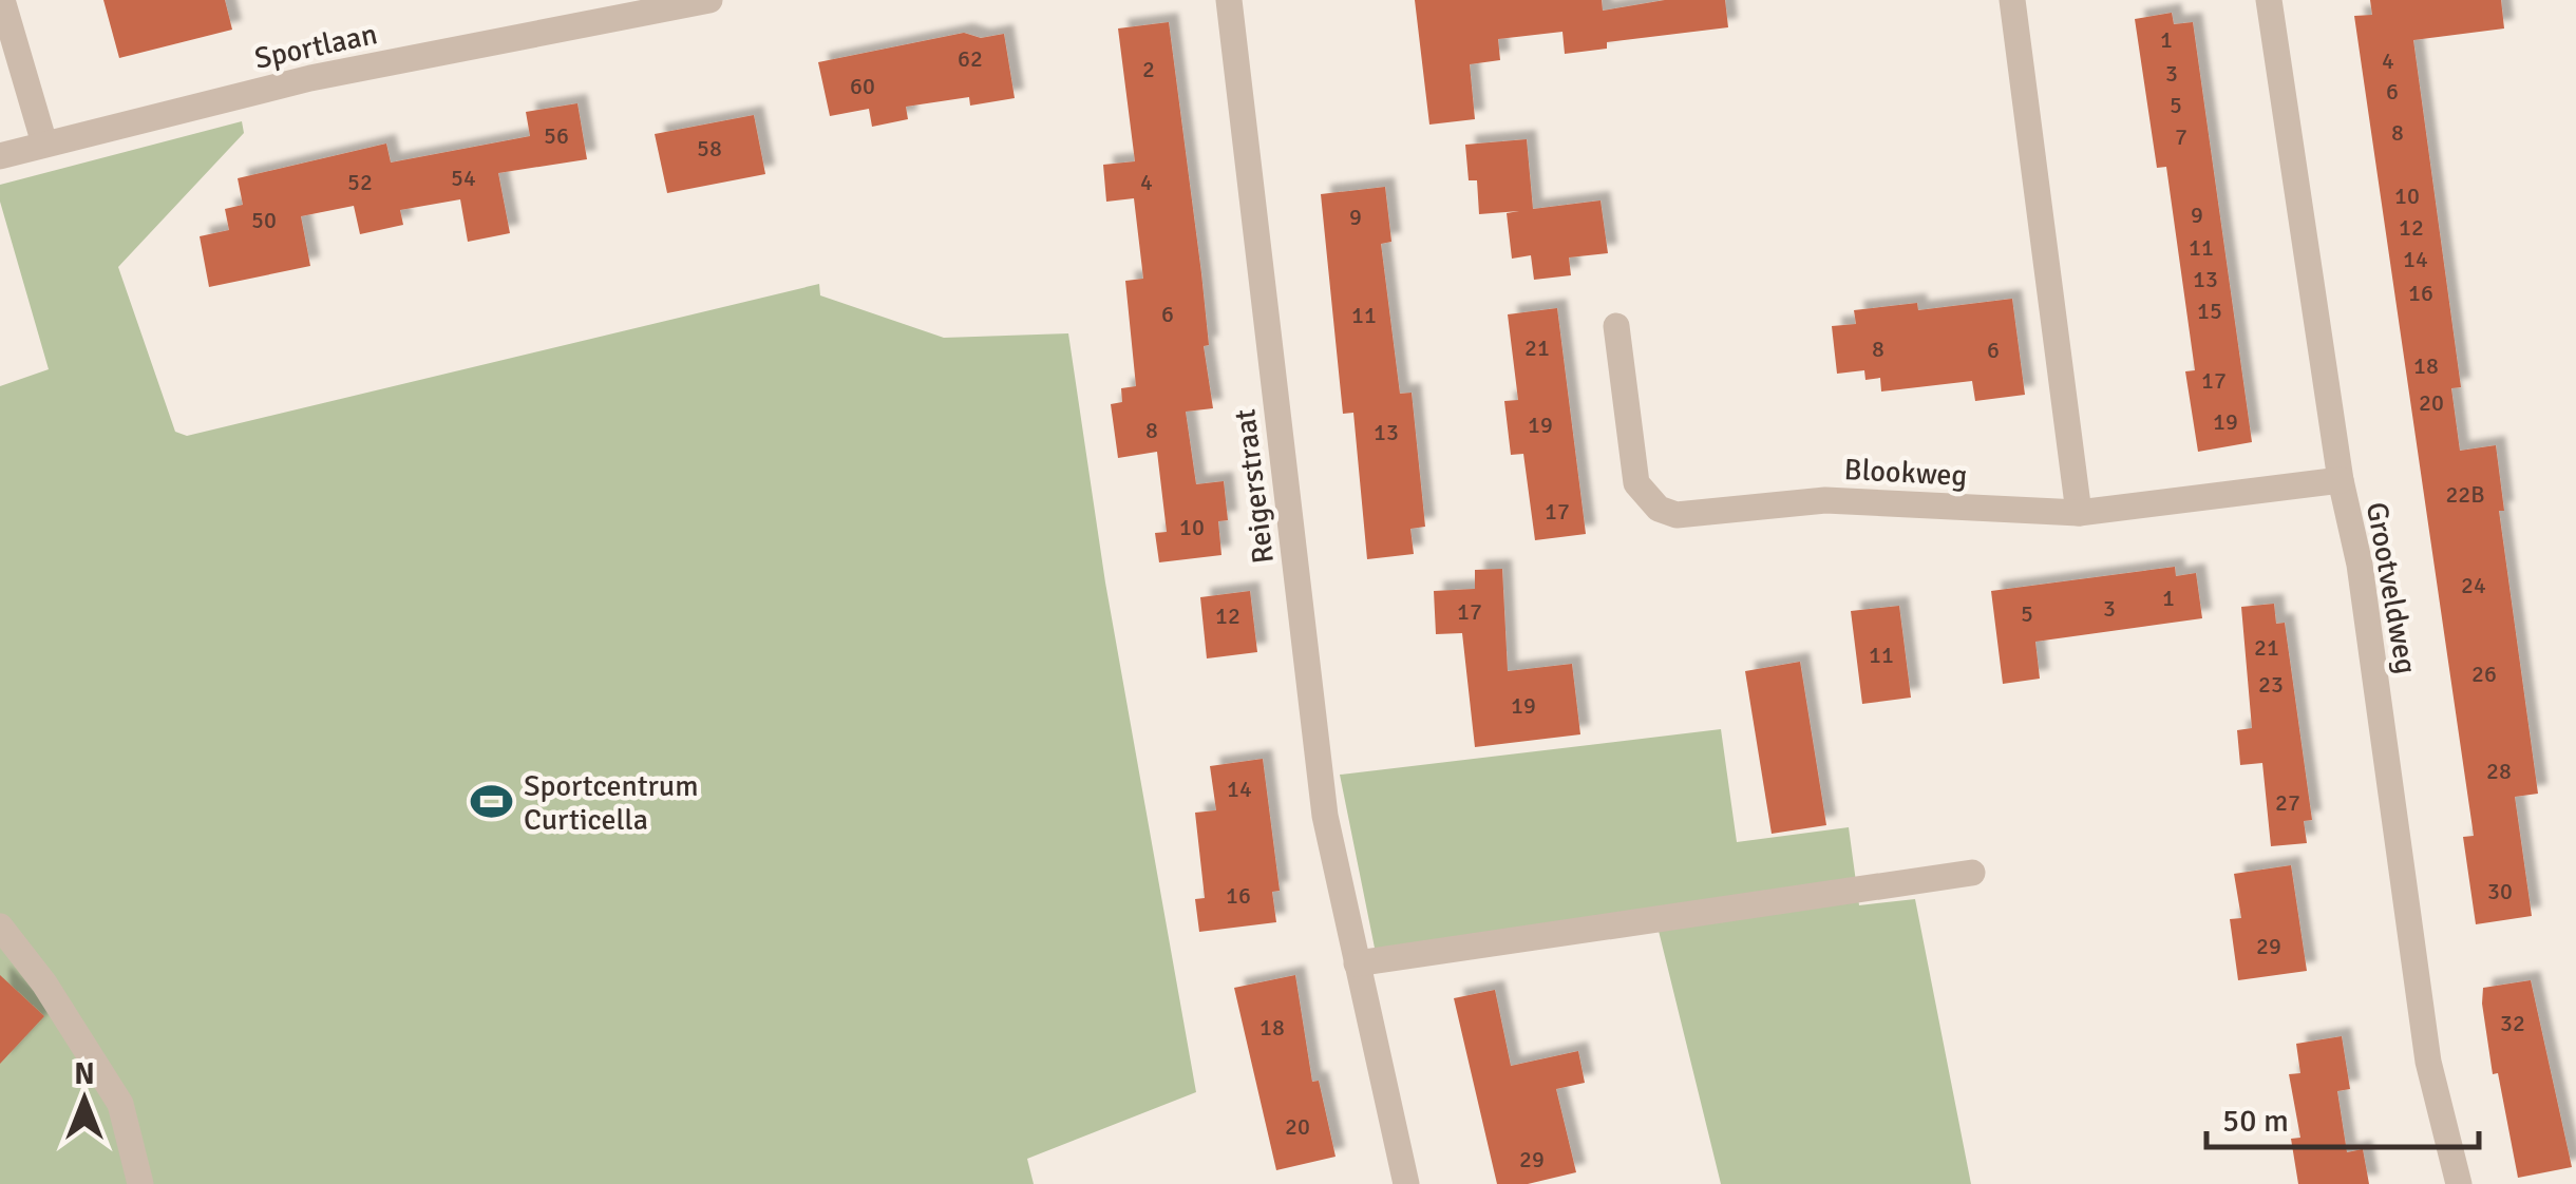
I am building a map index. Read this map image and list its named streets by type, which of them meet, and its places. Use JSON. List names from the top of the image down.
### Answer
{
  "streets": {
    "street": [
      "Sportlaan",
      "Blookweg",
      "Reigerstraat",
      "Grootveldweg"
    ]
  },
  "crossings": [
    ["Blookweg", "Grootveldweg"]
  ],
  "places": {
    "sports": ["Sportcentrum Curticella"]
  },
  "house_numbers": [
    "1",
    "62",
    "4",
    "2",
    "3",
    "60",
    "6",
    "5",
    "8",
    "56",
    "7",
    "58",
    "54",
    "52",
    "4",
    "10",
    "9",
    "9",
    "50",
    "12",
    "11",
    "14",
    "13",
    "16",
    "15",
    "6",
    "11",
    "21",
    "8",
    "6",
    "18",
    "17",
    "20",
    "19",
    "19",
    "8",
    "13",
    "22B",
    "17",
    "10",
    "24",
    "1",
    "3",
    "17",
    "5",
    "12",
    "21",
    "11",
    "26",
    "23",
    "19",
    "28",
    "14",
    "27",
    "30",
    "16",
    "29",
    "32",
    "18",
    "20",
    "29"
  ],
  "scale_bar": "50 m",
  "north": "top"
}
